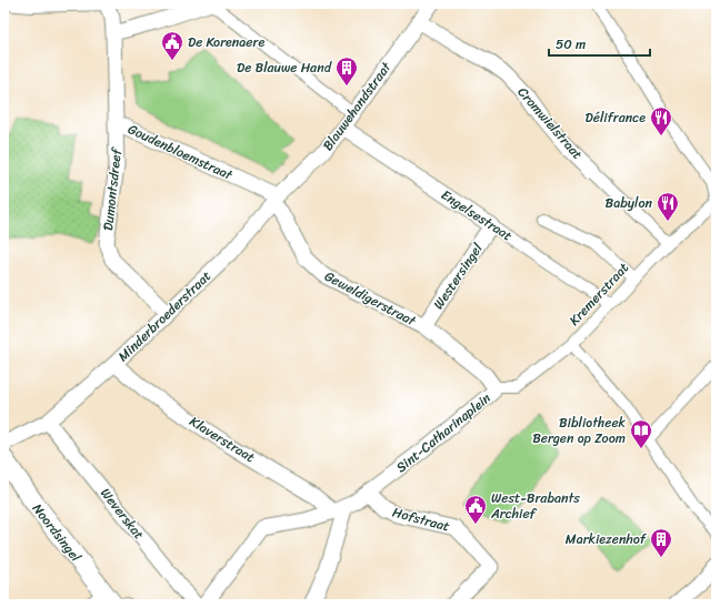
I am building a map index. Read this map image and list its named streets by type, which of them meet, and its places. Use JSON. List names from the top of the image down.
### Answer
{
  "streets": {
    "street": [
      "Blauwehandstraat",
      "Cromwielstraat",
      "Goudenbloemstraat",
      "Dumontsdreef",
      "Engelsestraat",
      "Westersingel",
      "Kremerstraat",
      "Geweldigerstraat",
      "Minderbroederstraat",
      "Sint-Catharinaplein",
      "Klaverstraat",
      "Weverskat",
      "Hofstraat",
      "Noordsingel"
    ]
  },
  "crossings": [
    ["Blauwehandstraat", "Cromwielstraat"],
    ["Blauwehandstraat", "Goudenbloemstraat"],
    ["Blauwehandstraat", "Engelsestraat"],
    ["Blauwehandstraat", "Geweldigerstraat"],
    ["Blauwehandstraat", "Minderbroederstraat"],
    ["Cromwielstraat", "Kremerstraat"],
    ["Goudenbloemstraat", "Dumontsdreef"],
    ["Goudenbloemstraat", "Geweldigerstraat"],
    ["Goudenbloemstraat", "Minderbroederstraat"],
    ["Dumontsdreef", "Minderbroederstraat"],
    ["Engelsestraat", "Westersingel"],
    ["Engelsestraat", "Kremerstraat"],
    ["Westersingel", "Geweldigerstraat"],
    ["Westersingel", "Sint-Catharinaplein"],
    ["Kremerstraat", "Sint-Catharinaplein"],
    ["Geweldigerstraat", "Minderbroederstraat"],
    ["Geweldigerstraat", "Sint-Catharinaplein"],
    ["Minderbroederstraat", "Klaverstraat"],
    ["Minderbroederstraat", "Weverskat"],
    ["Sint-Catharinaplein", "Klaverstraat"],
    ["Sint-Catharinaplein", "Hofstraat"]
  ],
  "places": {
    "public building": ["De Korenaere", "West-Brabants Archief"],
    "building": ["De Blauwe Hand", "Markiezenhof"],
    "restaurant": ["Délifrance", "Babylon"],
    "library": ["Bibliotheek Bergen op Zoom"]
  },
  "scale_bar": "50 m"
}
